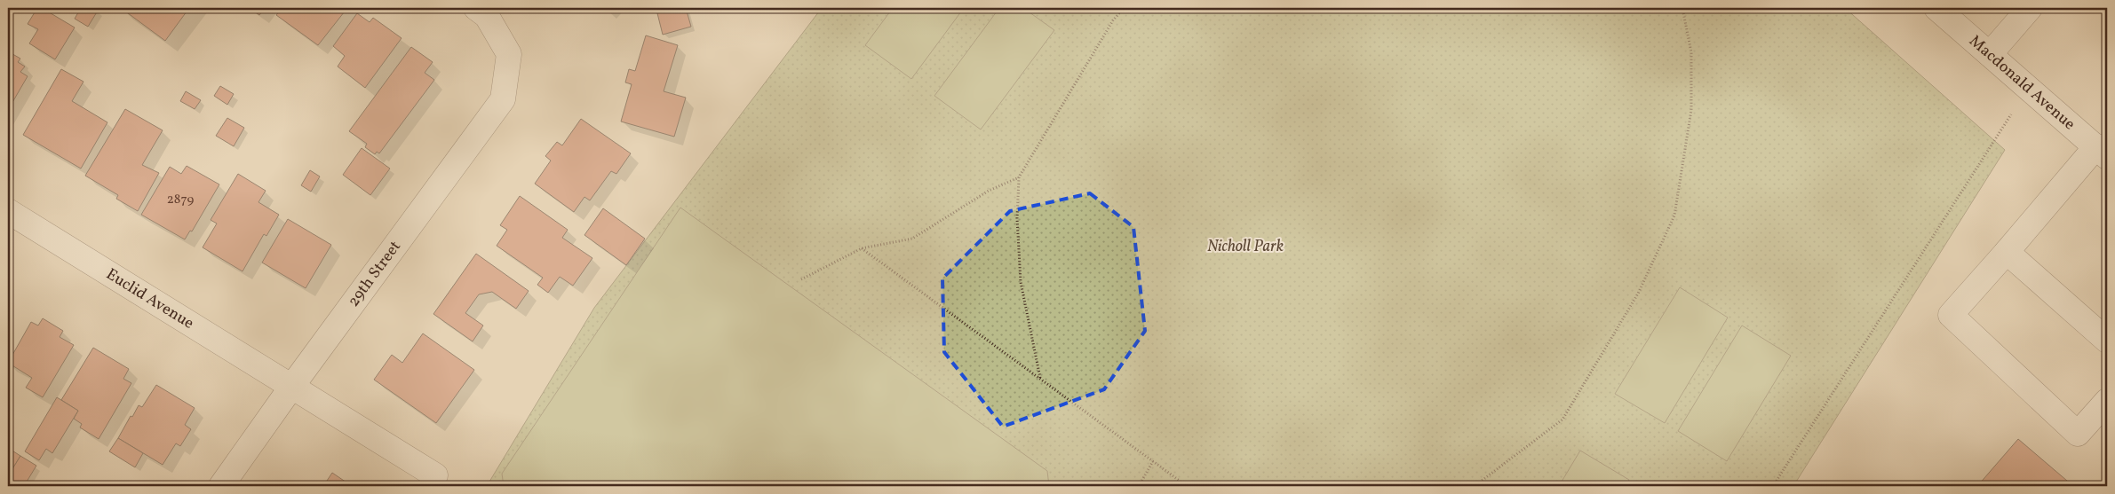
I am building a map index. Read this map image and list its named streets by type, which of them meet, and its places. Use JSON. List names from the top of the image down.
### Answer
{
  "streets": {
    "street": ["Macdonald Avenue", "29th Street", "Euclid Avenue"]
  },
  "crossings": [
    ["29th Street", "Euclid Avenue"]
  ],
  "parks": ["Nicholl Park"],
  "house_numbers": ["2879"]
}
